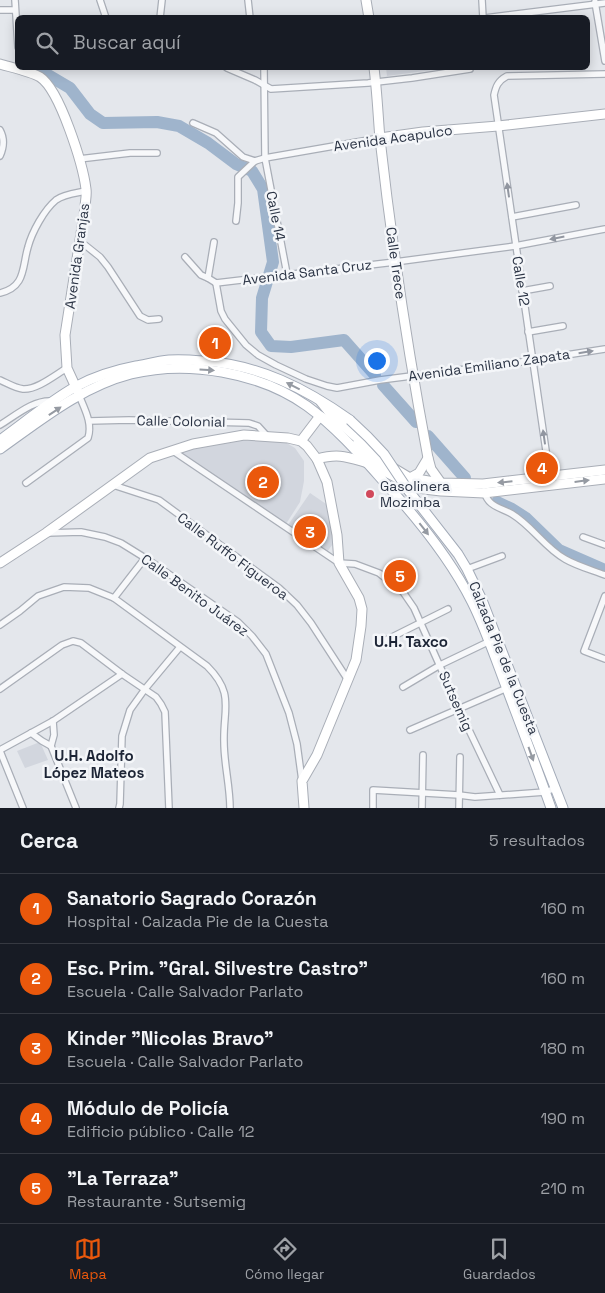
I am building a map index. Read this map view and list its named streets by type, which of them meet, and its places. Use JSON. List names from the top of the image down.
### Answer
{
  "streets": {
    "main road": [
      "Avenida Acapulco",
      "Avenida Granjas",
      "Calle Trece",
      "Calzada Pie de la Cuesta"
    ],
    "street": [
      "Calle 14",
      "Avenida Santa Cruz",
      "Calle 12",
      "Avenida Emiliano Zapata",
      "Calle Colonial",
      "Calle Ruffo Figueroa",
      "Calle Benito Juárez",
      "Sutsemig"
    ]
  },
  "crossings": [
    ["Avenida Acapulco", "Calle 14"],
    ["Avenida Acapulco", "Calle Trece"],
    ["Avenida Acapulco", "Calle 12"],
    ["Calle 14", "Avenida Santa Cruz"],
    ["Avenida Granjas", "Calzada Pie de la Cuesta"],
    ["Calle Trece", "Avenida Santa Cruz"],
    ["Calle Trece", "Avenida Emiliano Zapata"],
    ["Avenida Santa Cruz", "Calle 12"],
    ["Avenida Santa Cruz", "Avenida Emiliano Zapata"],
    ["Calle 12", "Avenida Emiliano Zapata"]
  ],
  "one_way": ["Calle 12"],
  "districts": ["U.H. Taxco", "U.H. Adolfo López Mateos"],
  "places": ["Gasolinera Mozimba"],
  "page": {
    "search": "Buscar aquí",
    "pins": [
      "1",
      "4",
      "2",
      "3",
      "5"
    ],
    "heading": ["Cerca", "5 resultados"],
    "list": [
      {
        "mark": "1",
        "name": "Sanatorio Sagrado Corazón",
        "note": "Hospital · Calzada Pie de la Cuesta",
        "value": "160 m"
      },
      {
        "mark": "2",
        "name": "Esc. Prim. \"Gral. Silvestre Castro\"",
        "note": "Escuela · Calle Salvador Parlato",
        "value": "160 m"
      },
      {
        "mark": "3",
        "name": "Kinder \"Nicolas Bravo\"",
        "note": "Escuela · Calle Salvador Parlato",
        "value": "180 m"
      },
      {
        "mark": "4",
        "name": "Módulo de Policía",
        "note": "Edificio público · Calle 12",
        "value": "190 m"
      },
      {
        "mark": "5",
        "name": "\"La Terraza\"",
        "note": "Restaurante · Sutsemig",
        "value": "210 m"
      }
    ],
    "nav": ["Mapa", "Cómo llegar", "Guardados"]
  }
}
